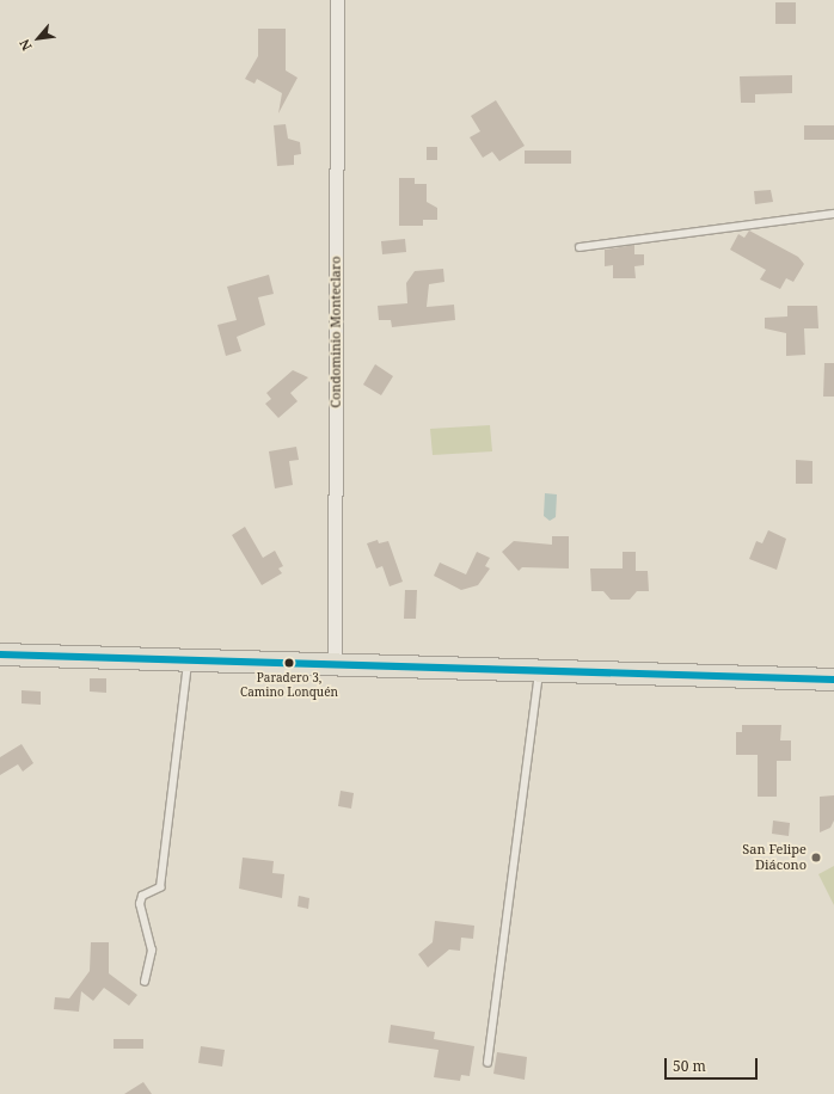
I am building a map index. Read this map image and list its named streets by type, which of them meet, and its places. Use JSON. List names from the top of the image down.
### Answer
{
  "streets": {
    "street": ["Condominio Monteclaro"]
  },
  "places": ["Paradero 3, Camino Lonquén", "San Felipe Diácono"],
  "scale_bar": "50 m",
  "north": "bottom left"
}
